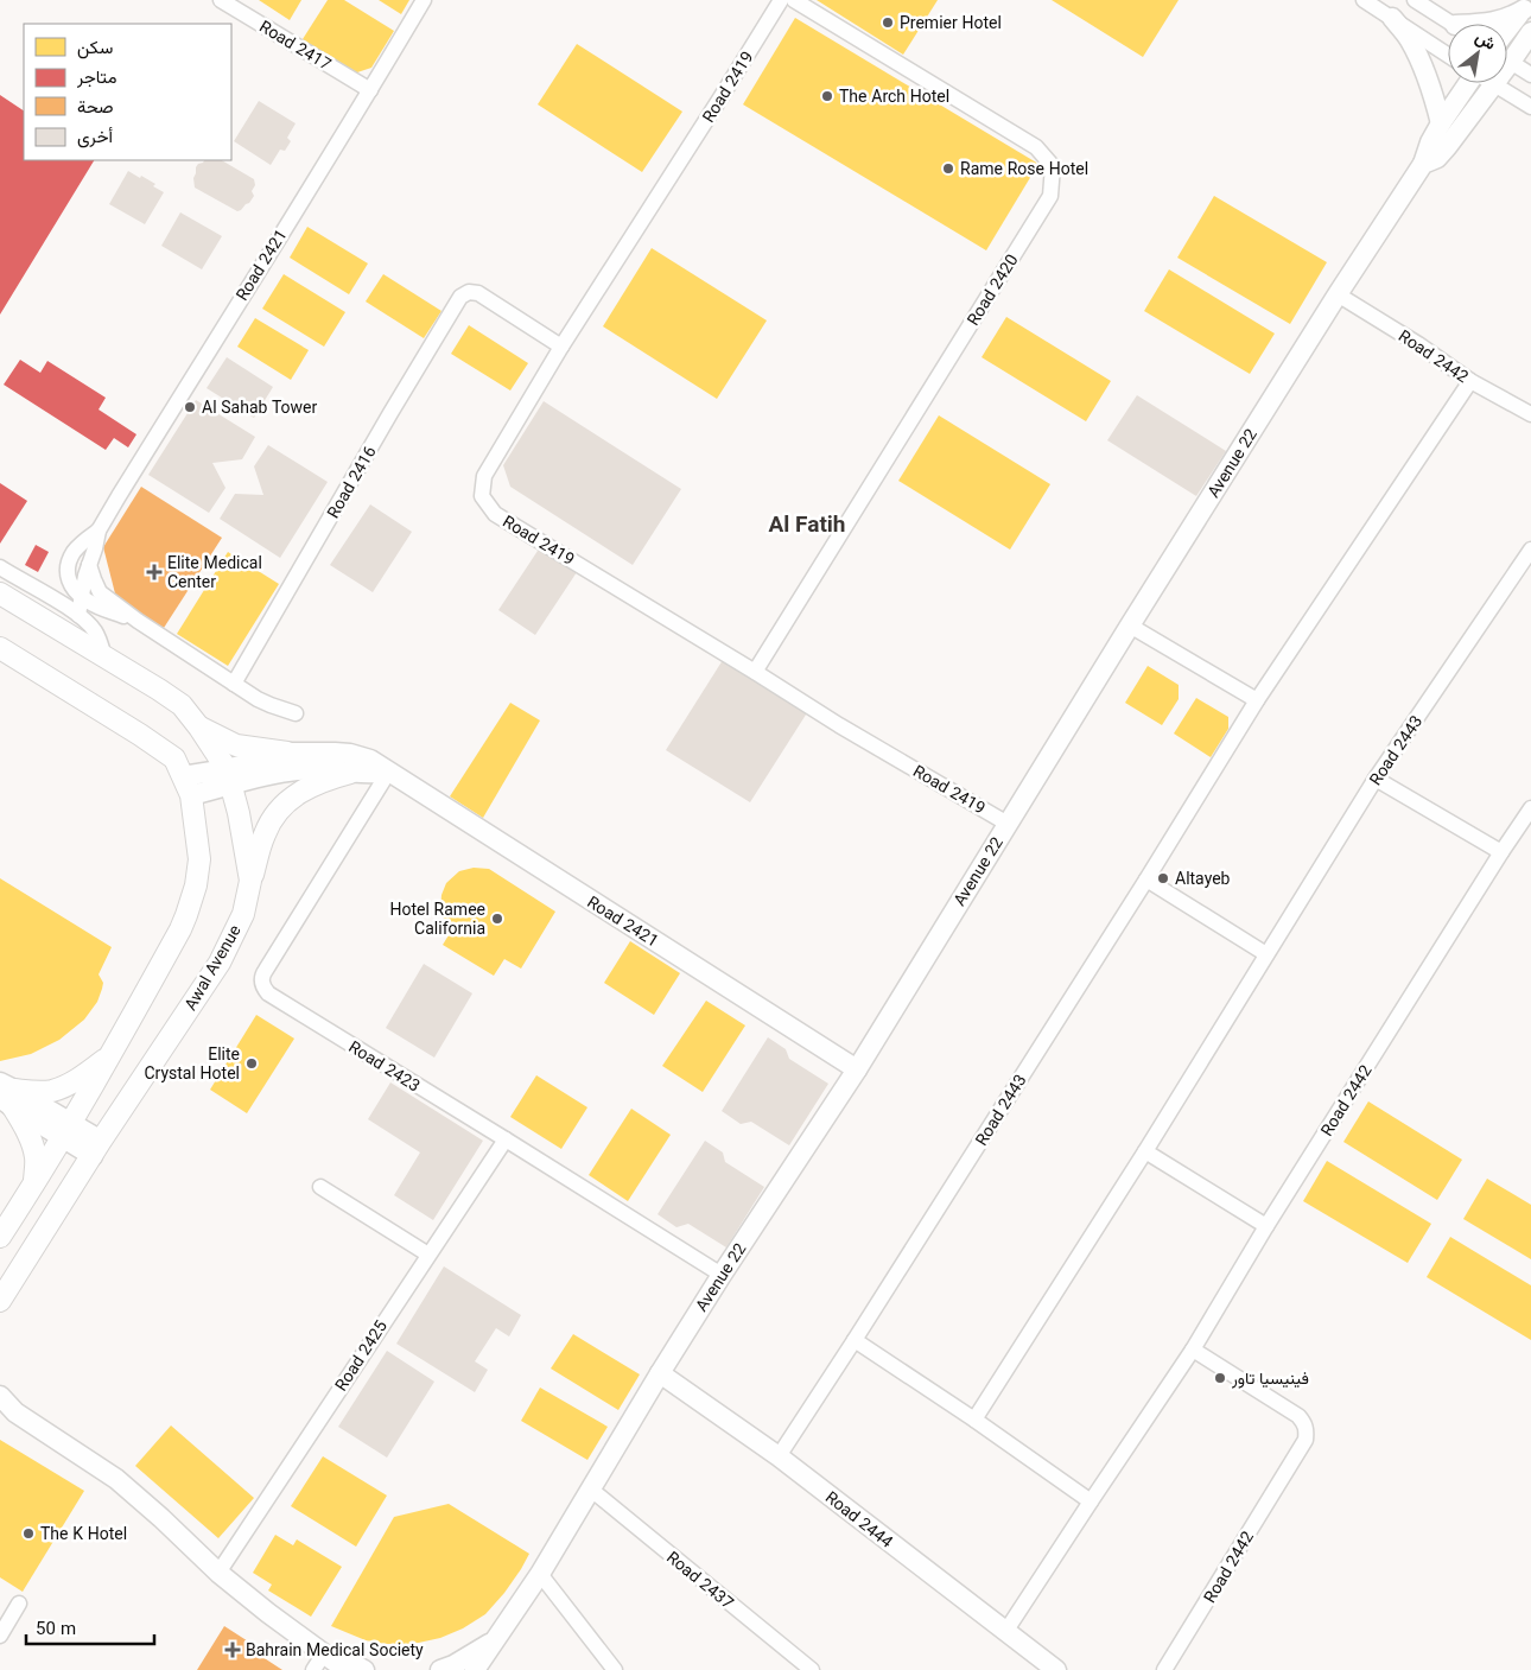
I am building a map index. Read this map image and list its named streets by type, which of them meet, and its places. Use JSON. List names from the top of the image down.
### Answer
{
  "streets": {
    "main road": ["Awal Avenue"],
    "street": [
      "Road 2417",
      "Road 2419",
      "Road 2421",
      "Road 2420",
      "Road 2442",
      "Avenue 22",
      "Road 2416",
      "Road 2443",
      "Road 2423",
      "Road 2425",
      "Road 2444",
      "Road 2437"
    ]
  },
  "crossings": [
    ["Road 2417", "Road 2421"],
    ["Road 2419", "Road 2420"],
    ["Road 2419", "Avenue 22"],
    ["Road 2419", "Road 2416"],
    ["Road 2421", "Avenue 22"],
    ["Road 2421", "Awal Avenue"],
    ["Road 2421", "Road 2423"],
    ["Road 2442", "Avenue 22"],
    ["Road 2442", "Road 2443"],
    ["Road 2442", "Road 2444"],
    ["Avenue 22", "Road 2423"],
    ["Avenue 22", "Road 2444"],
    ["Avenue 22", "Road 2437"],
    ["Road 2443", "Road 2444"],
    ["Road 2423", "Road 2425"]
  ],
  "districts": ["Al Fatih"],
  "places": {
    "other": [
      "Premier Hotel",
      "The Arch Hotel",
      "Rame Rose Hotel",
      "Al Sahab Tower",
      "Altayeb",
      "Hotel Ramee California",
      "Elite Crystal Hotel",
      "فينيسيا تاور",
      "The K Hotel"
    ],
    "health": ["Elite Medical Center", "Bahrain Medical Society"]
  },
  "legend": [
    "سكن",
    "متاجر",
    "صحة",
    "أخرى"
  ],
  "scale_bar": "50 m",
  "north": "top right"
}
